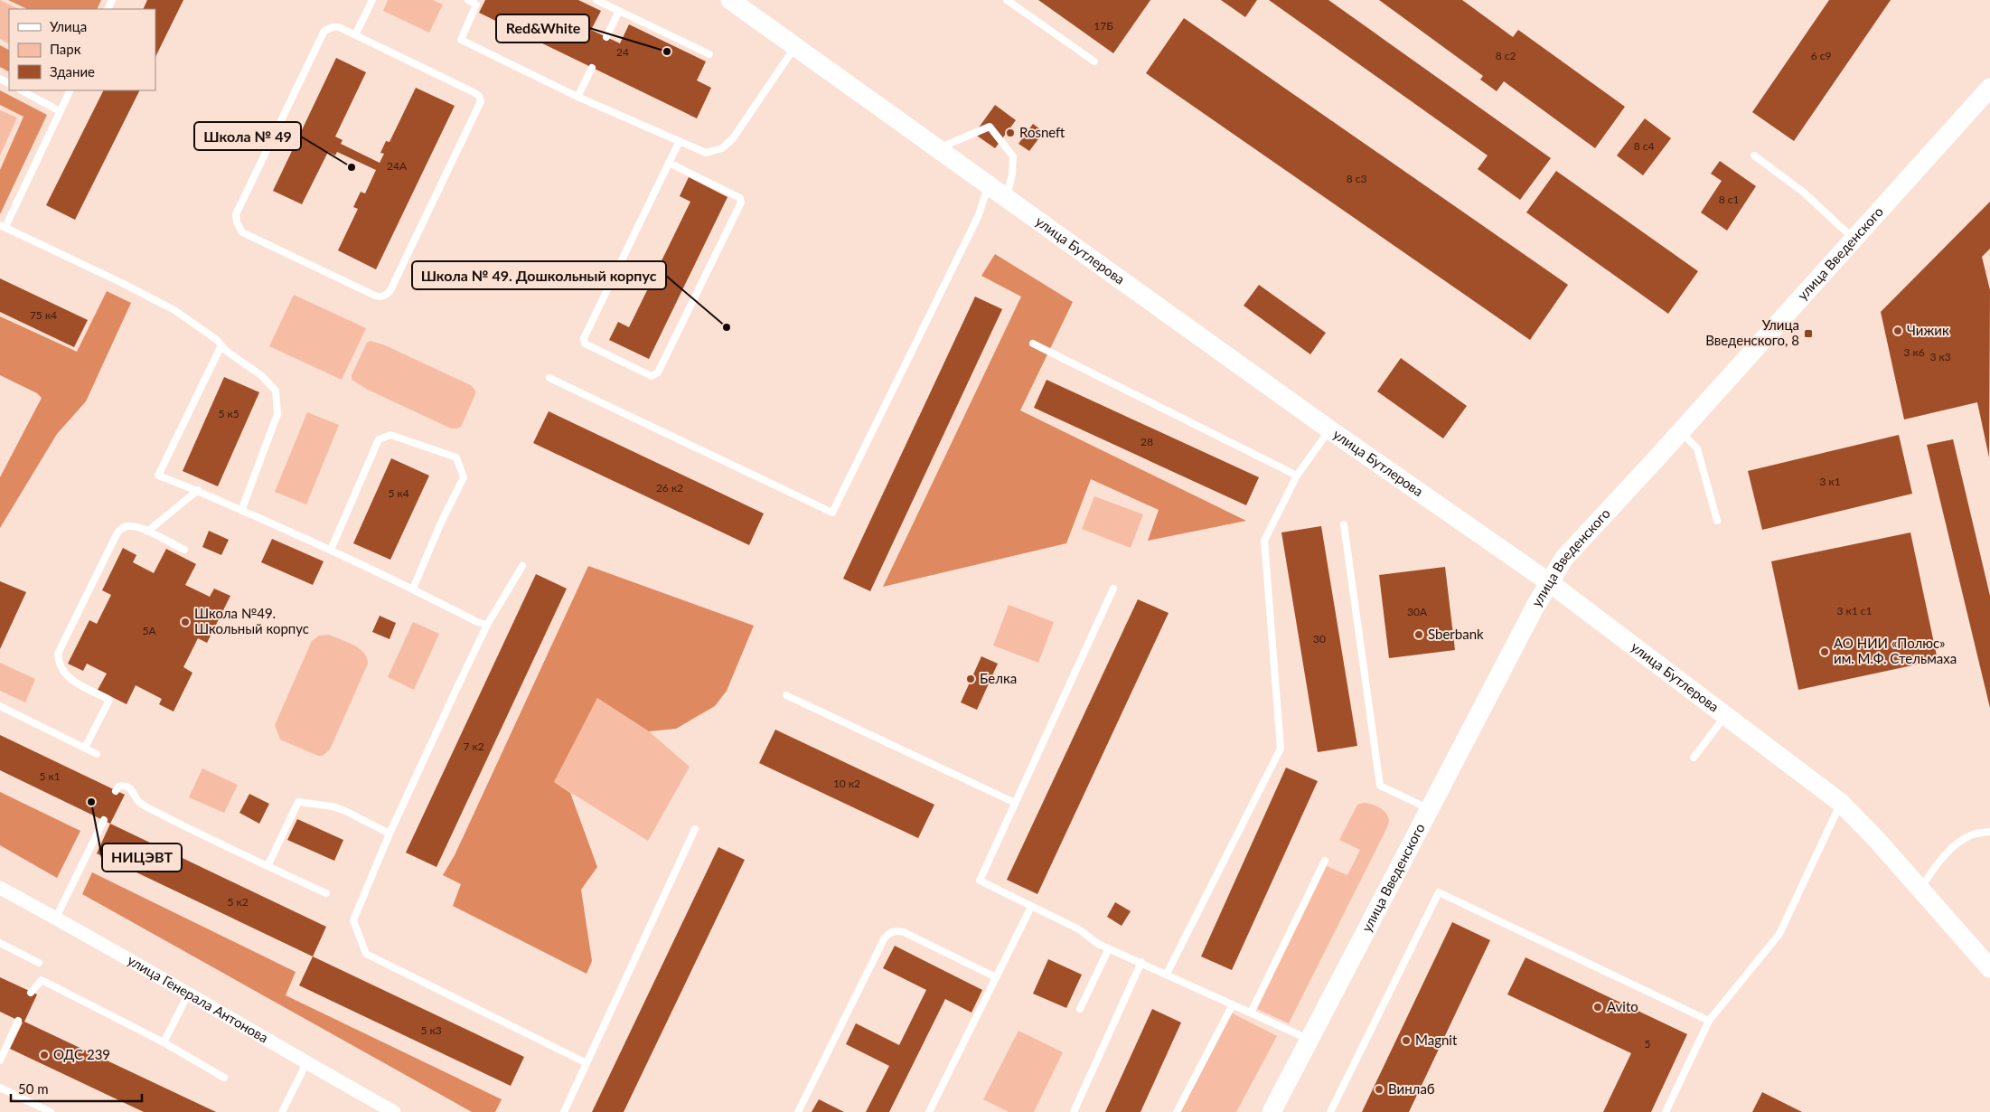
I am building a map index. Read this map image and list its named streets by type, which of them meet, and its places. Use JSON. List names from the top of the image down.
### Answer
{
  "streets": {
    "street": ["улица Бутлерова", "улица Введенского", "улица Генерала Антонова"]
  },
  "crossings": [
    ["улица Бутлерова", "улица Введенского"]
  ],
  "places": {
    "other": [
      "Red&White",
      "Rosneft",
      "Школа № 49",
      "Школа № 49. Дошкольный корпус",
      "Чижик",
      "Школа №49. Школьный корпус",
      "Sberbank",
      "АО НИИ «Полюс» им. М.Ф. Стельмаха",
      "Белка",
      "НИЦЭВТ",
      "Avito",
      "Magnit",
      "ОДС 239",
      "Винлаб"
    ],
    "transit": ["Улица Введенского, 8"]
  },
  "house_numbers": [
    "17Б",
    "24",
    "8 с2",
    "6 с9",
    "8 с4",
    "24А",
    "8 с3",
    "8 с1",
    "75 к4",
    "3 к6",
    "3 к3",
    "5 к5",
    "28",
    "3 к1",
    "26 к2",
    "5 к4",
    "3 к1 с1",
    "30А",
    "5А",
    "30",
    "7 к2",
    "5 к1",
    "10 к2",
    "5 к2",
    "5 к3",
    "5"
  ],
  "legend": ["Улица", "Парк", "Здание"],
  "scale_bar": "50 m"
}
